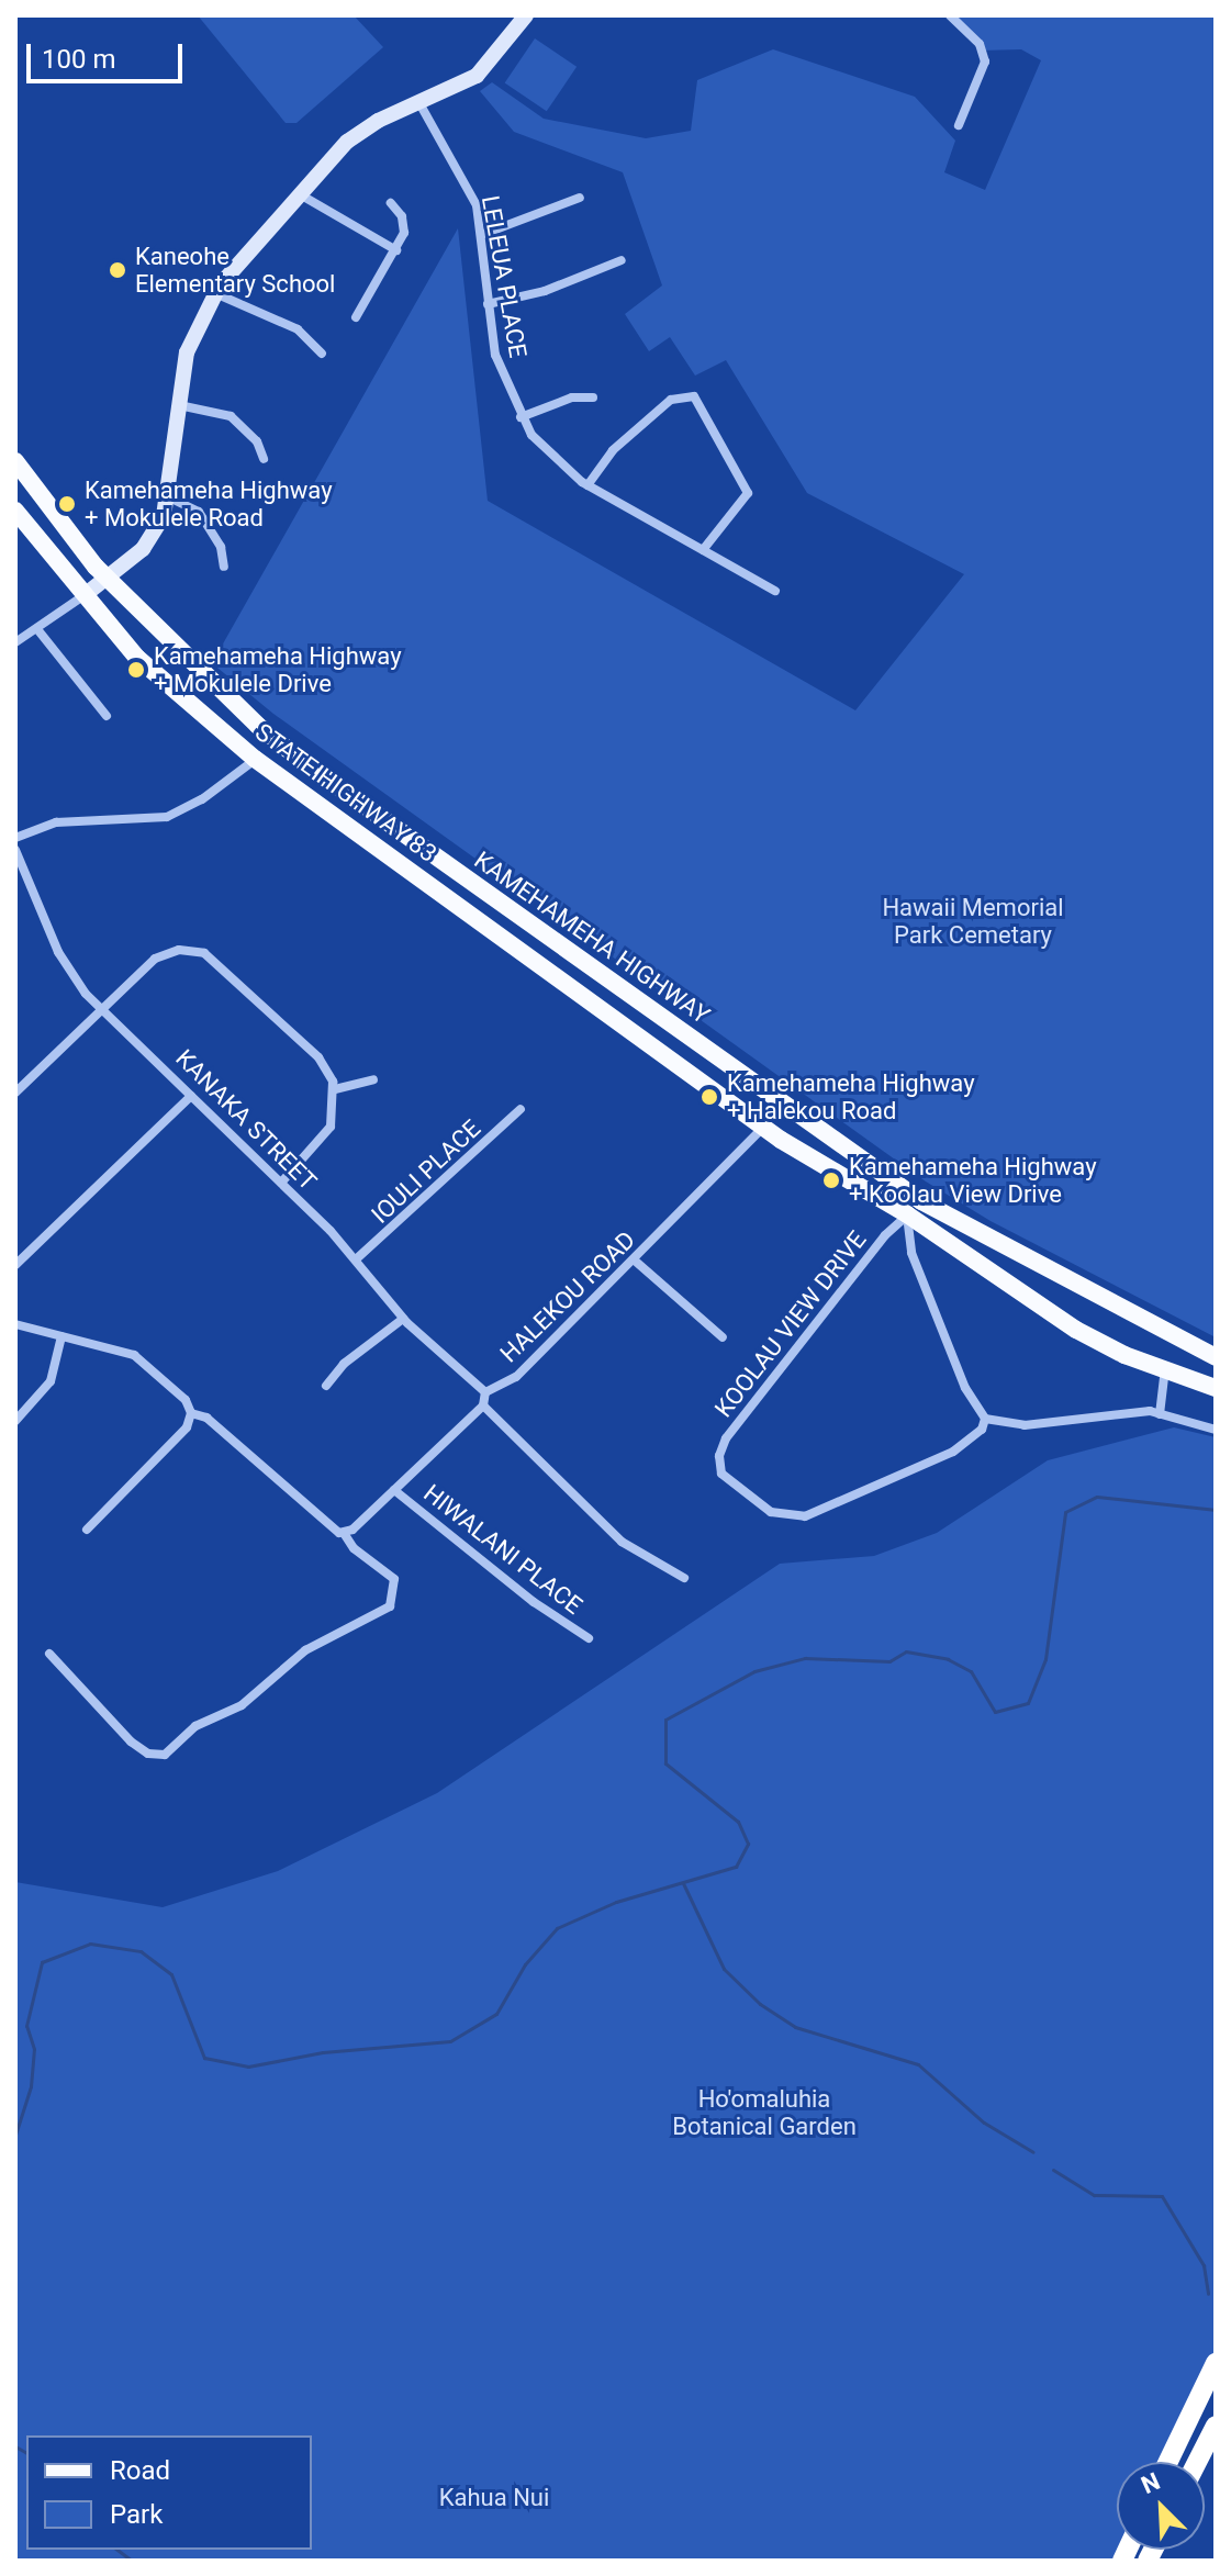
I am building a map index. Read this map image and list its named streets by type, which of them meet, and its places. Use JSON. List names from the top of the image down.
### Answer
{
  "streets": {
    "main road": ["STATE HIGHWAY 83", "KAMEHAMEHA HIGHWAY"],
    "street": [
      "LELEUA PLACE",
      "KANAKA STREET",
      "IOULI PLACE",
      "HALEKOU ROAD",
      "KOOLAU VIEW DRIVE",
      "HIWALANI PLACE"
    ]
  },
  "crossings": [
    ["STATE HIGHWAY 83", "HALEKOU ROAD"],
    ["STATE HIGHWAY 83", "KOOLAU VIEW DRIVE"],
    ["KANAKA STREET", "IOULI PLACE"],
    ["KANAKA STREET", "HALEKOU ROAD"]
  ],
  "parks": ["Hawaii Memorial Park Cemetary", "Ho'omaluhia Botanical Garden", "Kahua Nui"],
  "places": [
    "Kaneohe Elementary School",
    "Kamehameha Highway + Mokulele Road",
    "Kamehameha Highway + Mokulele Drive",
    "Kamehameha Highway + Halekou Road",
    "Kamehameha Highway + Koolau View Drive"
  ],
  "legend": ["Road", "Park"],
  "scale_bar": "100 m",
  "north": "top left"
}
